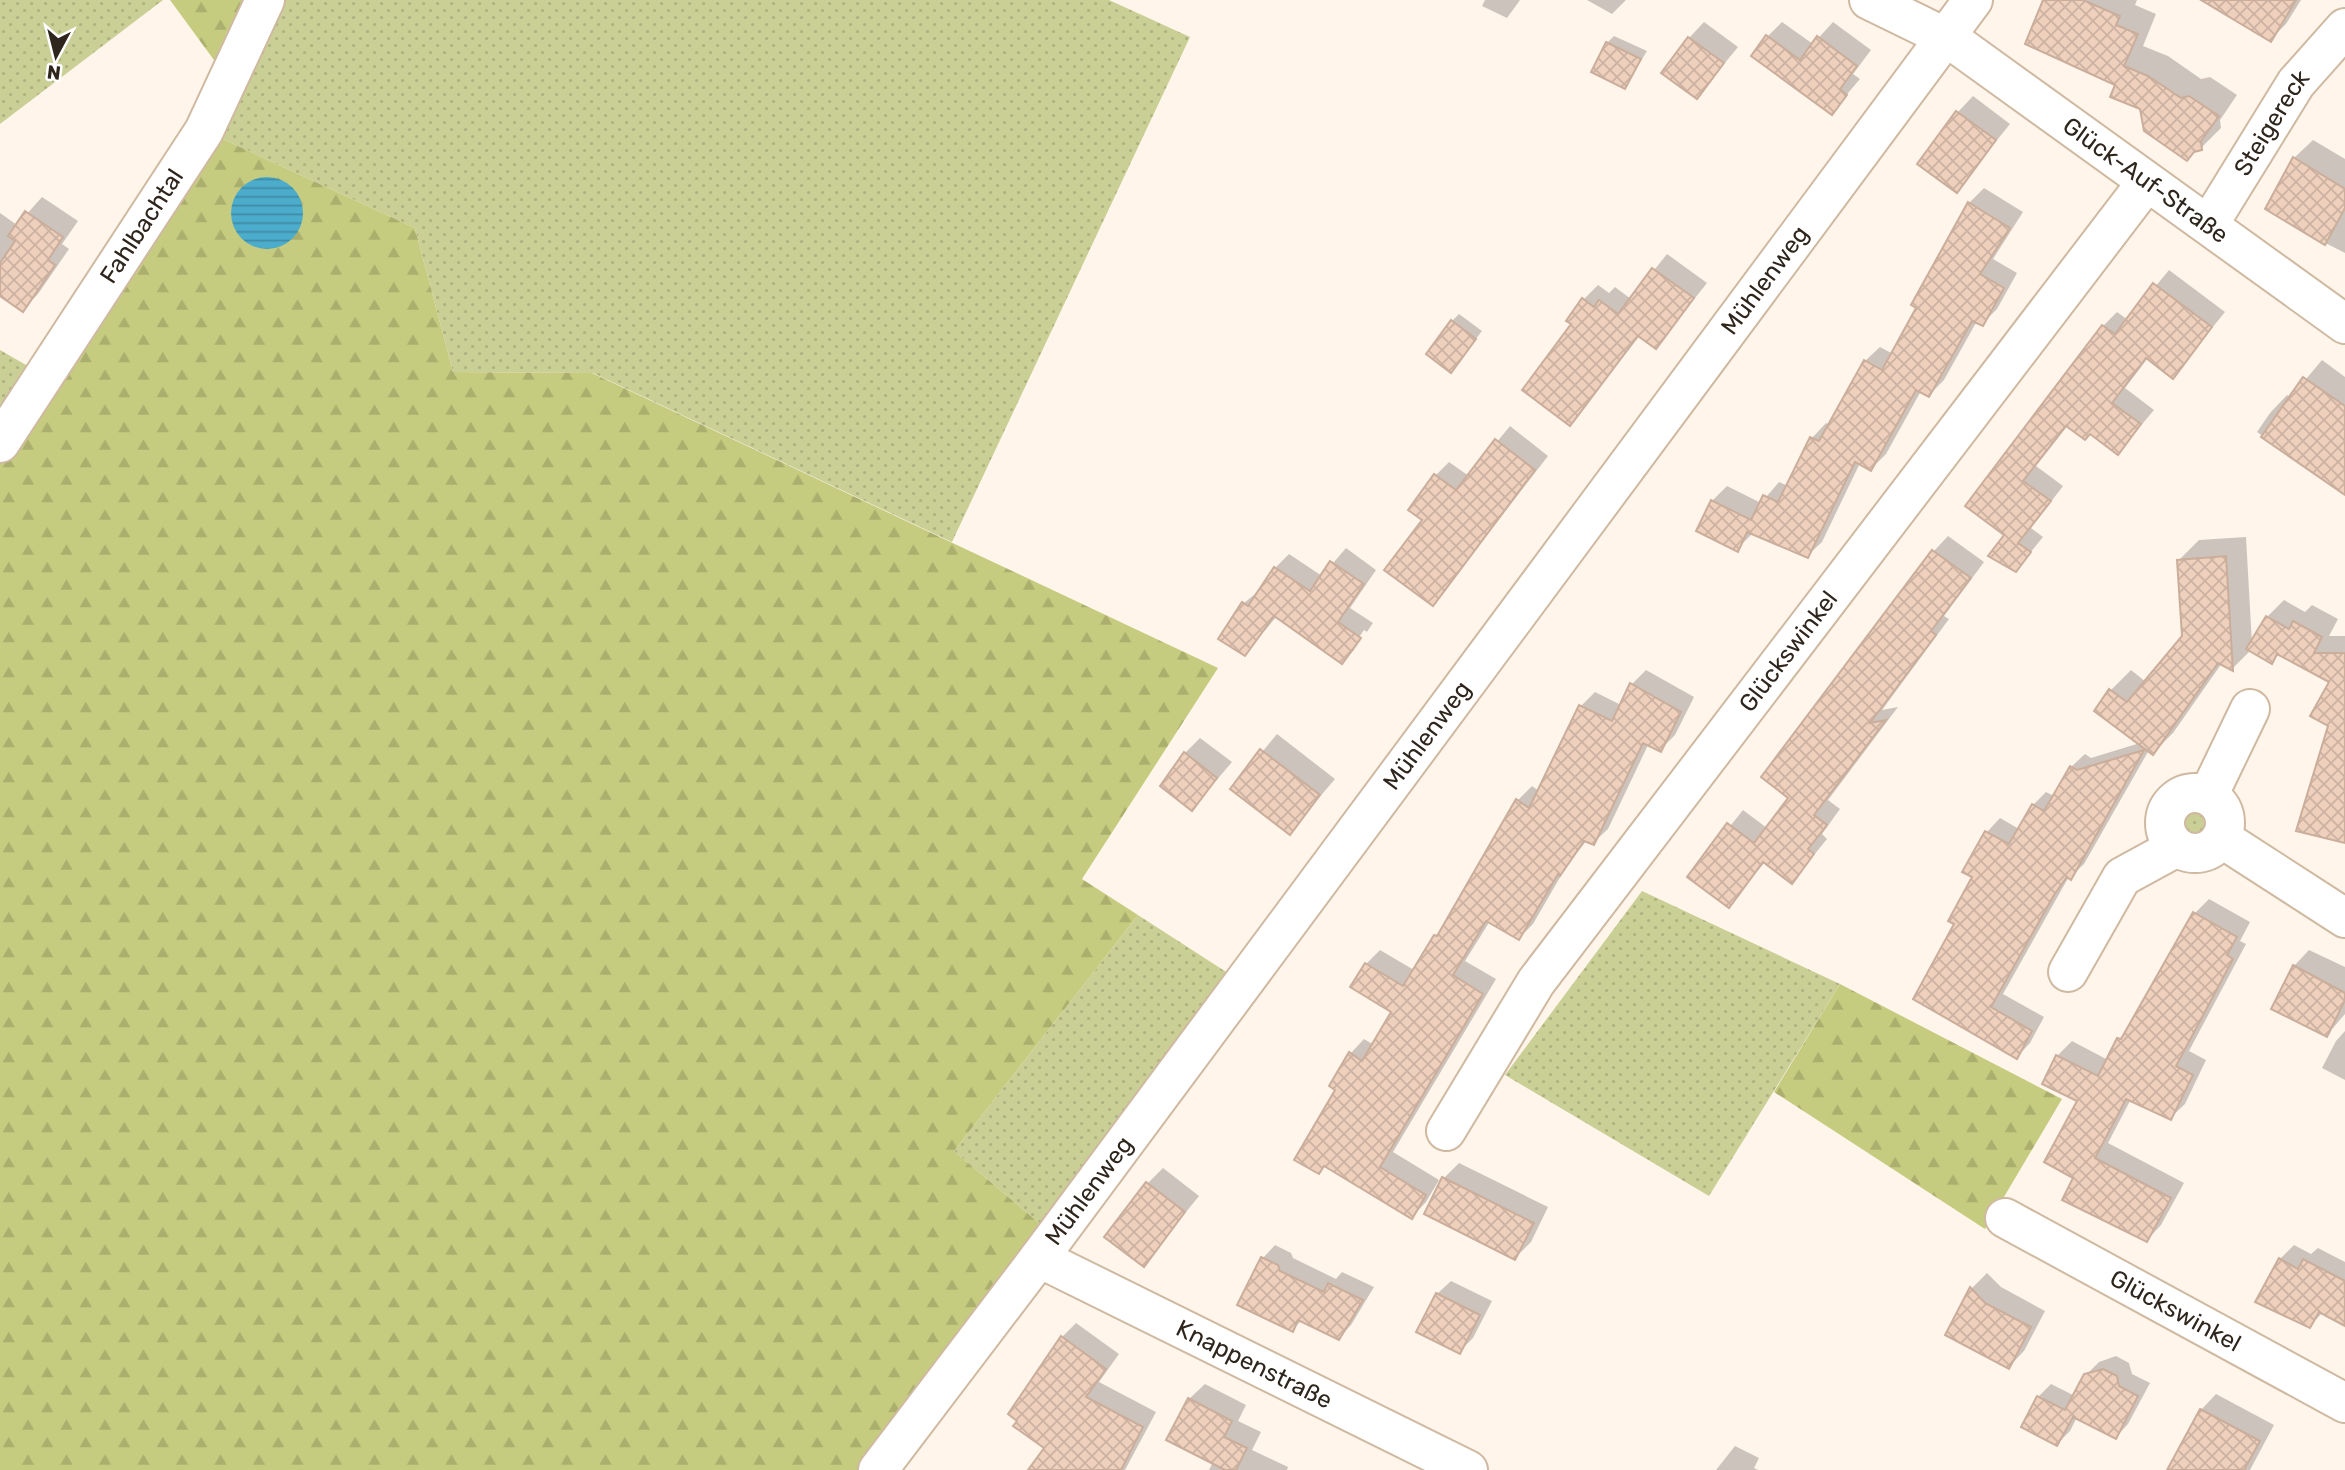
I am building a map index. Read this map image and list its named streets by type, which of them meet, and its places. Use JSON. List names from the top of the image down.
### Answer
{
  "streets": {
    "street": [
      "Steigereck",
      "Glück-Auf-Straße",
      "Fahlbachtal",
      "Mühlenweg",
      "Glückswinkel",
      "Knappenstraße"
    ]
  },
  "crossings": [
    ["Steigereck", "Glück-Auf-Straße"],
    ["Glück-Auf-Straße", "Mühlenweg"],
    ["Glück-Auf-Straße", "Glückswinkel"],
    ["Mühlenweg", "Knappenstraße"]
  ],
  "north": "bottom"
}
